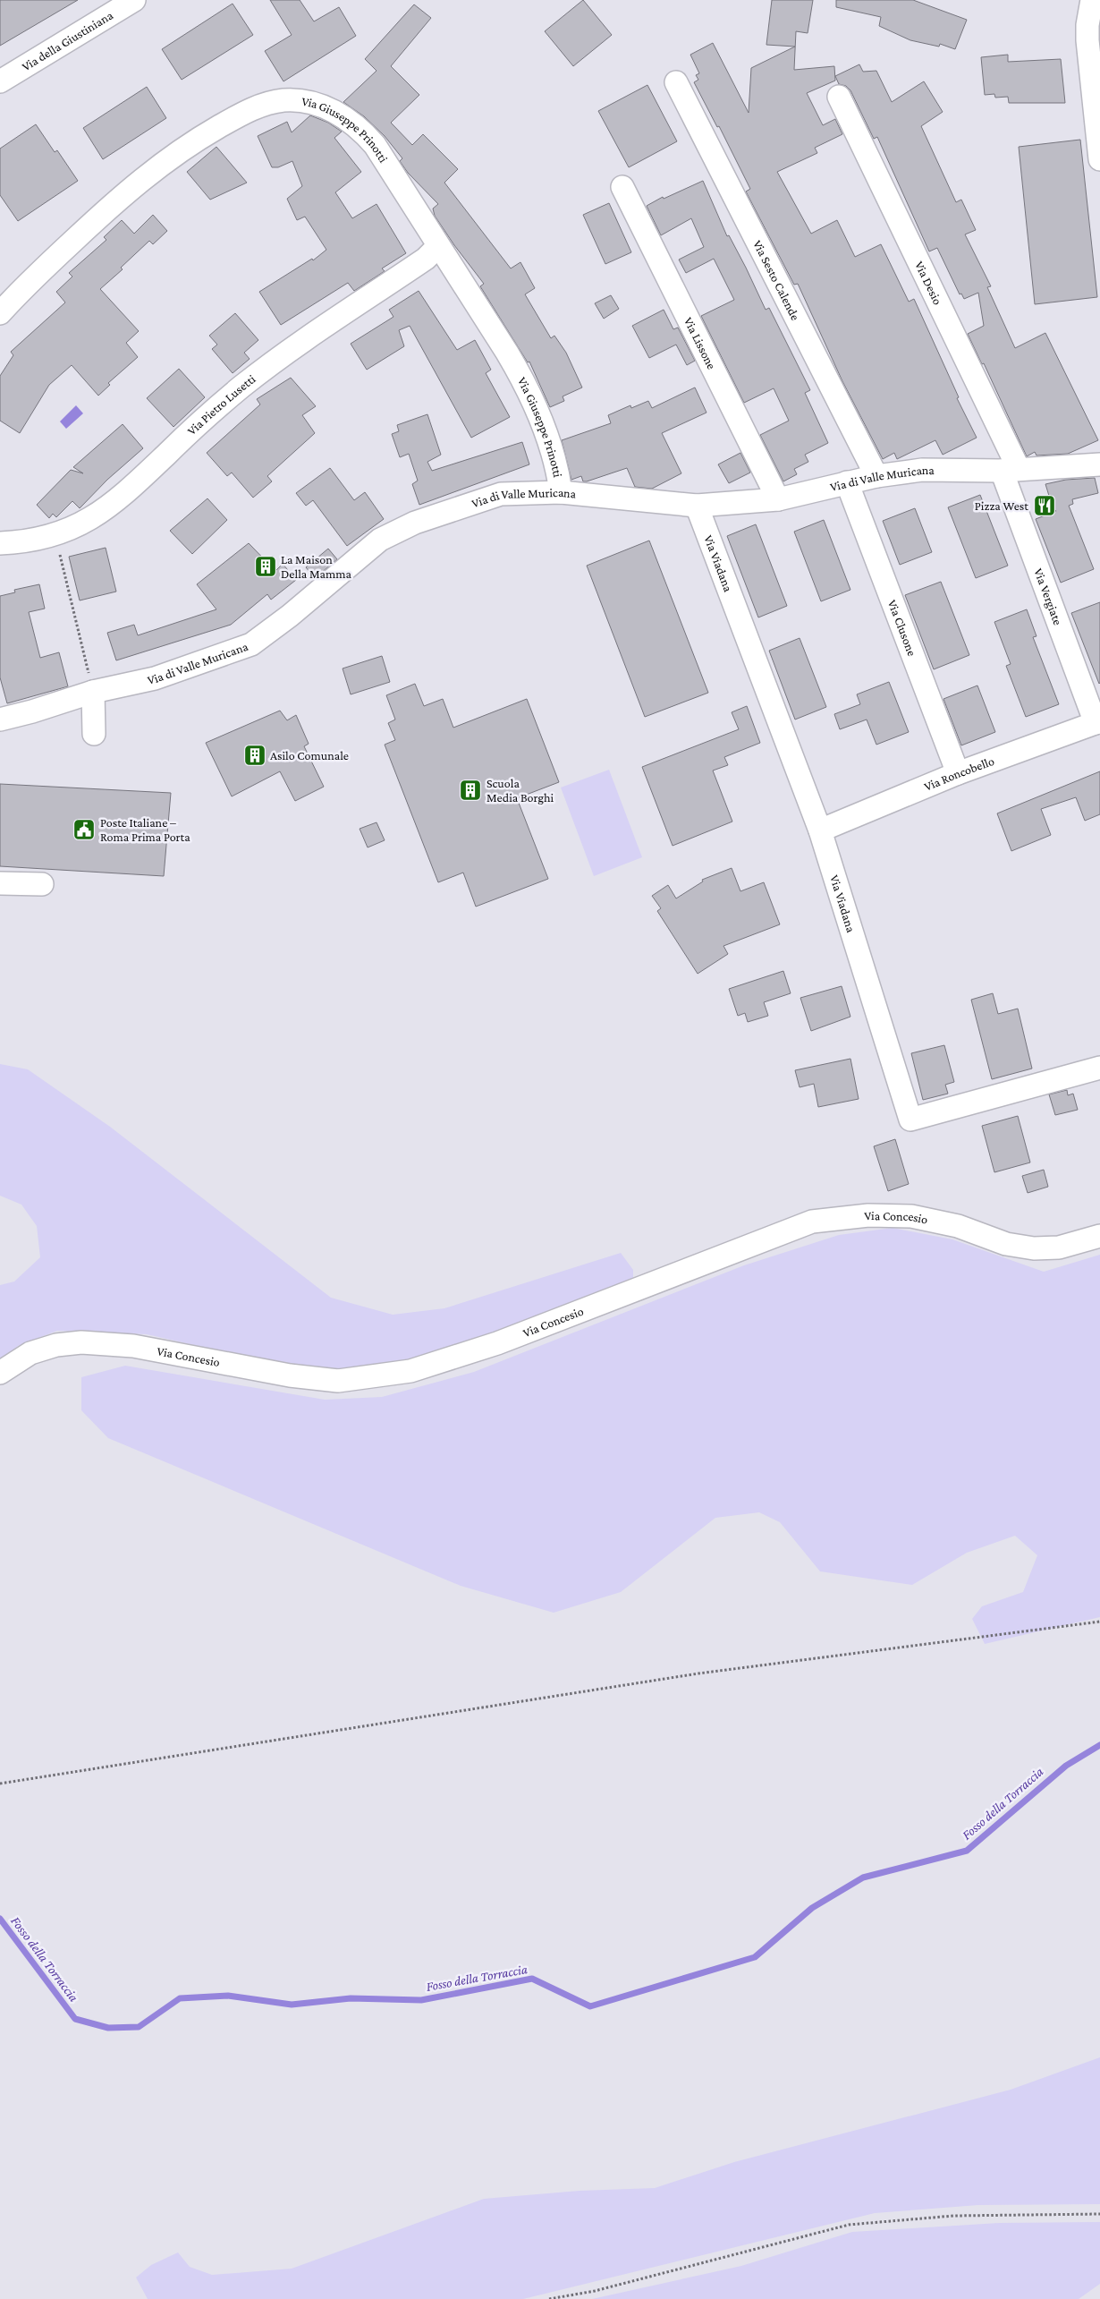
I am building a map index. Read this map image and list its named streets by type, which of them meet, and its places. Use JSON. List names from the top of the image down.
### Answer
{
  "streets": {
    "street": [
      "Via della Giustiniana",
      "Via Giuseppe Prinotti",
      "Via Sesto Calende",
      "Via Desio",
      "Via Lissone",
      "Via Pietro Lusetti",
      "Via di Valle Muricana",
      "Via Viadana",
      "Via Vergiate",
      "Via Clusone",
      "Via Roncobello",
      "Via Concesio"
    ]
  },
  "crossings": [
    ["Via Giuseppe Prinotti", "Via Pietro Lusetti"],
    ["Via Giuseppe Prinotti", "Via di Valle Muricana"],
    ["Via Sesto Calende", "Via di Valle Muricana"],
    ["Via Desio", "Via di Valle Muricana"],
    ["Via Desio", "Via Vergiate"],
    ["Via Lissone", "Via di Valle Muricana"],
    ["Via di Valle Muricana", "Via Viadana"],
    ["Via di Valle Muricana", "Via Vergiate"],
    ["Via di Valle Muricana", "Via Clusone"],
    ["Via Viadana", "Via Roncobello"],
    ["Via Vergiate", "Via Roncobello"],
    ["Via Clusone", "Via Roncobello"]
  ],
  "water": ["Fosso della Torraccia"],
  "places": {
    "restaurant": ["Pizza West"],
    "building": ["La Maison Della Mamma", "Asilo Comunale", "Scuola Media Borghi"],
    "public building": ["Poste Italiane – Roma Prima Porta"]
  }
}
